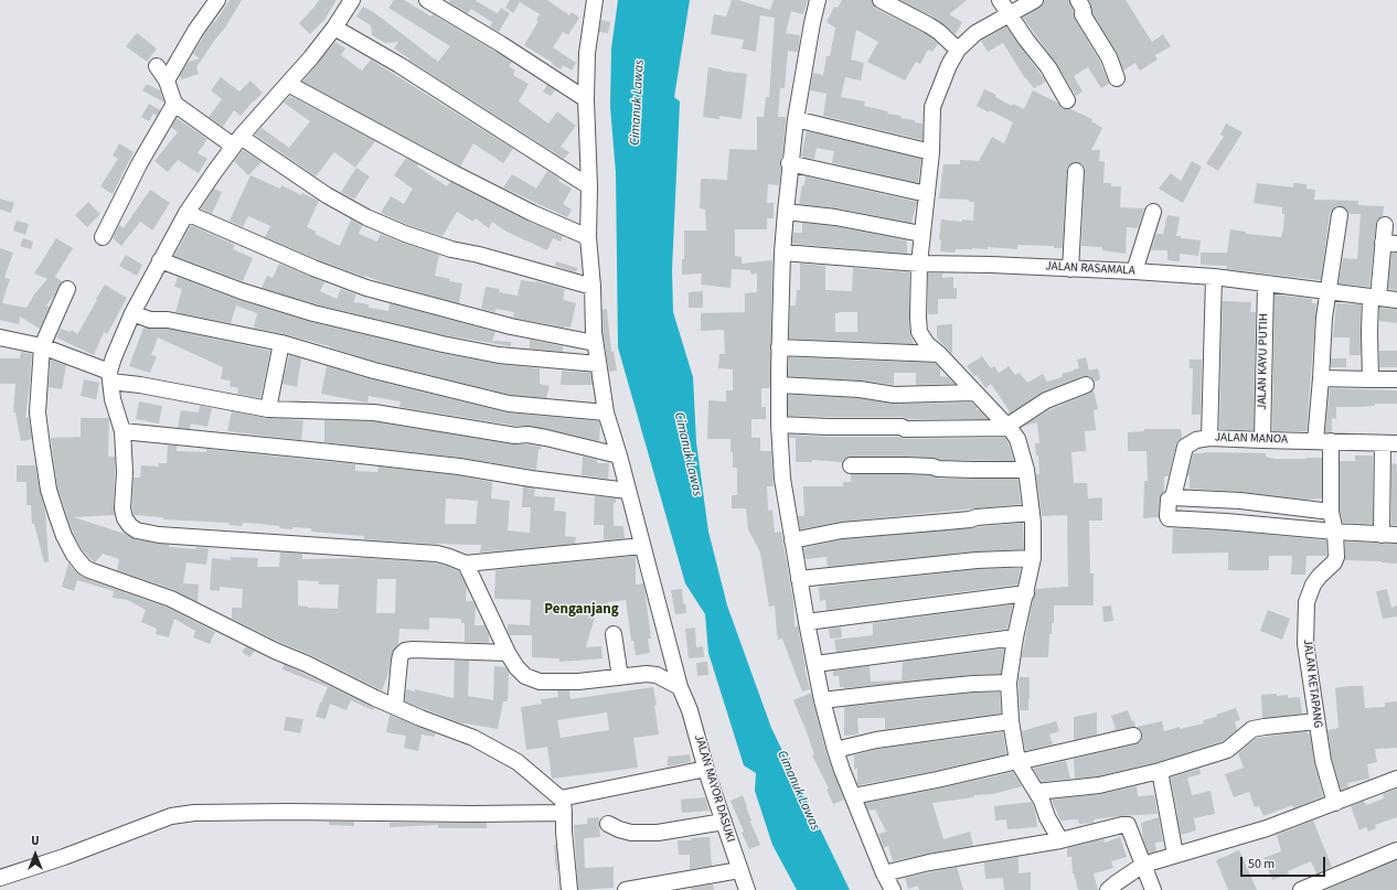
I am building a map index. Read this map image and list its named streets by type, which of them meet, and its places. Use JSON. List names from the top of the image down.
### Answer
{
  "streets": {
    "street": [
      "JALAN RASAMALA",
      "JALAN KAYU PUTIH",
      "JALAN MANOA",
      "JALAN KETAPANG",
      "JALAN MAYOR DASUKI"
    ]
  },
  "crossings": [
    ["JALAN RASAMALA", "JALAN KAYU PUTIH"],
    ["JALAN RASAMALA", "JALAN KETAPANG"],
    ["JALAN KAYU PUTIH", "JALAN MANOA"],
    ["JALAN MANOA", "JALAN KETAPANG"]
  ],
  "districts": ["Penganjang"],
  "water": ["Cimanuk Lawas"],
  "scale_bar": "50 m",
  "north": "top"
}
